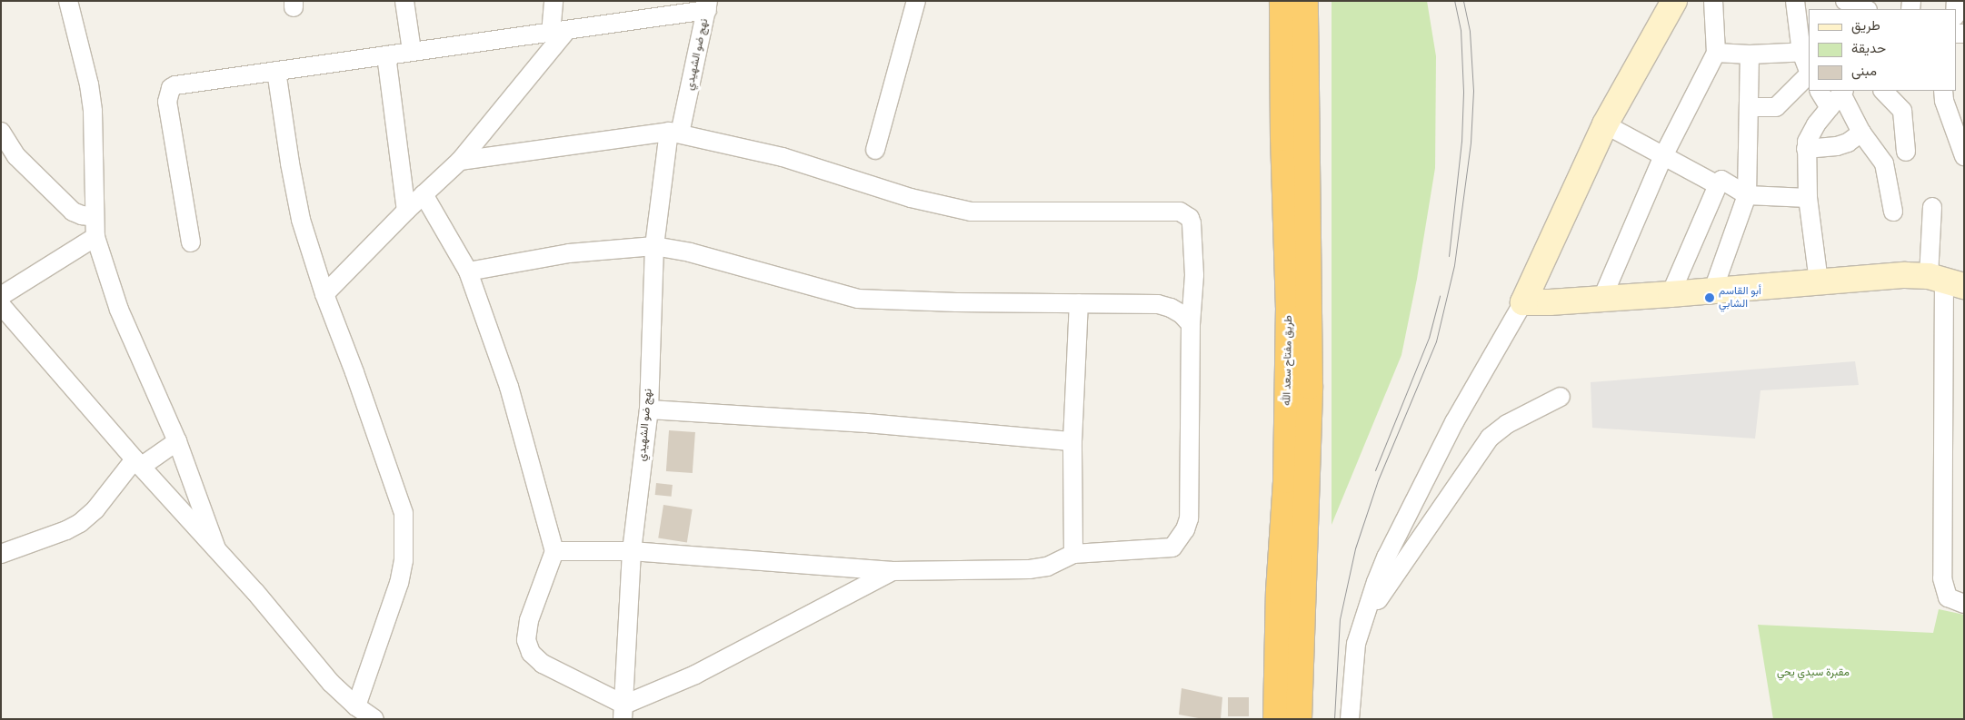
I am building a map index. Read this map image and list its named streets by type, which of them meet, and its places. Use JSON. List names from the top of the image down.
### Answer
{
  "streets": {
    "highway": ["طريق مفتاح سعد الله"],
    "street": ["نهج ضو الشهيدي"]
  },
  "parks": ["مقبرة سيدي يحي"],
  "places": ["أبو القاسم الشابي"],
  "legend": ["طريق", "حديقة", "مبنى"]
}
